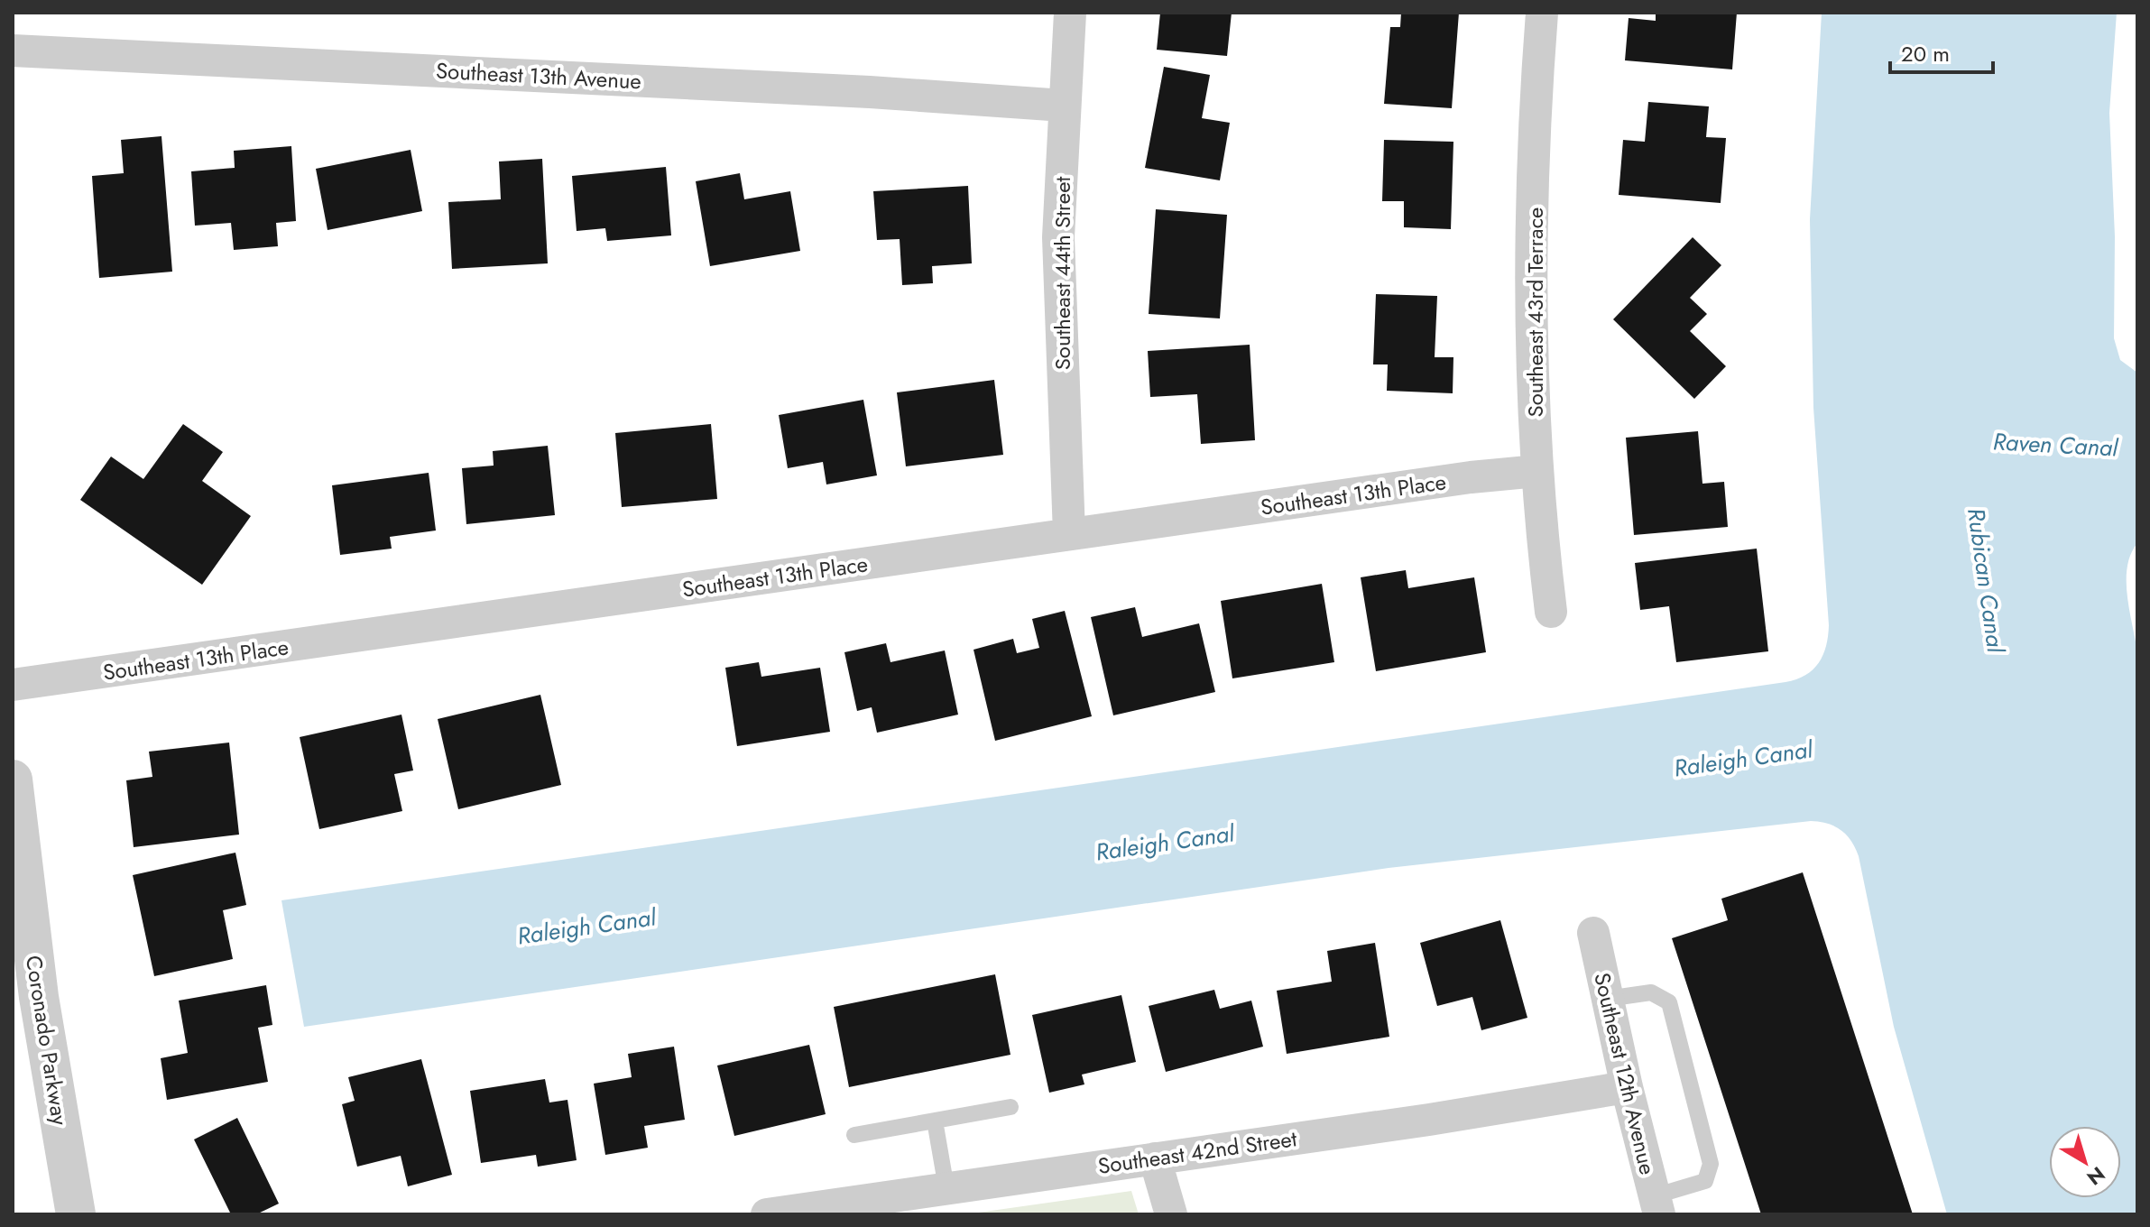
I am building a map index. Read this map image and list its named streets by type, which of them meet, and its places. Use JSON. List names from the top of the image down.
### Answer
{
  "streets": {
    "street": [
      "Southeast 13th Avenue",
      "Southeast 44th Street",
      "Southeast 43rd Terrace",
      "Southeast 13th Place",
      "Coronado Parkway",
      "Southeast 12th Avenue",
      "Southeast 42nd Street"
    ]
  },
  "crossings": [
    ["Southeast 13th Avenue", "Southeast 44th Street"],
    ["Southeast 44th Street", "Southeast 13th Place"],
    ["Southeast 43rd Terrace", "Southeast 13th Place"],
    ["Southeast 12th Avenue", "Southeast 42nd Street"]
  ],
  "water": ["Raven Canal", "Rubican Canal", "Raleigh Canal"],
  "scale_bar": "20 m",
  "north": "bottom right"
}
